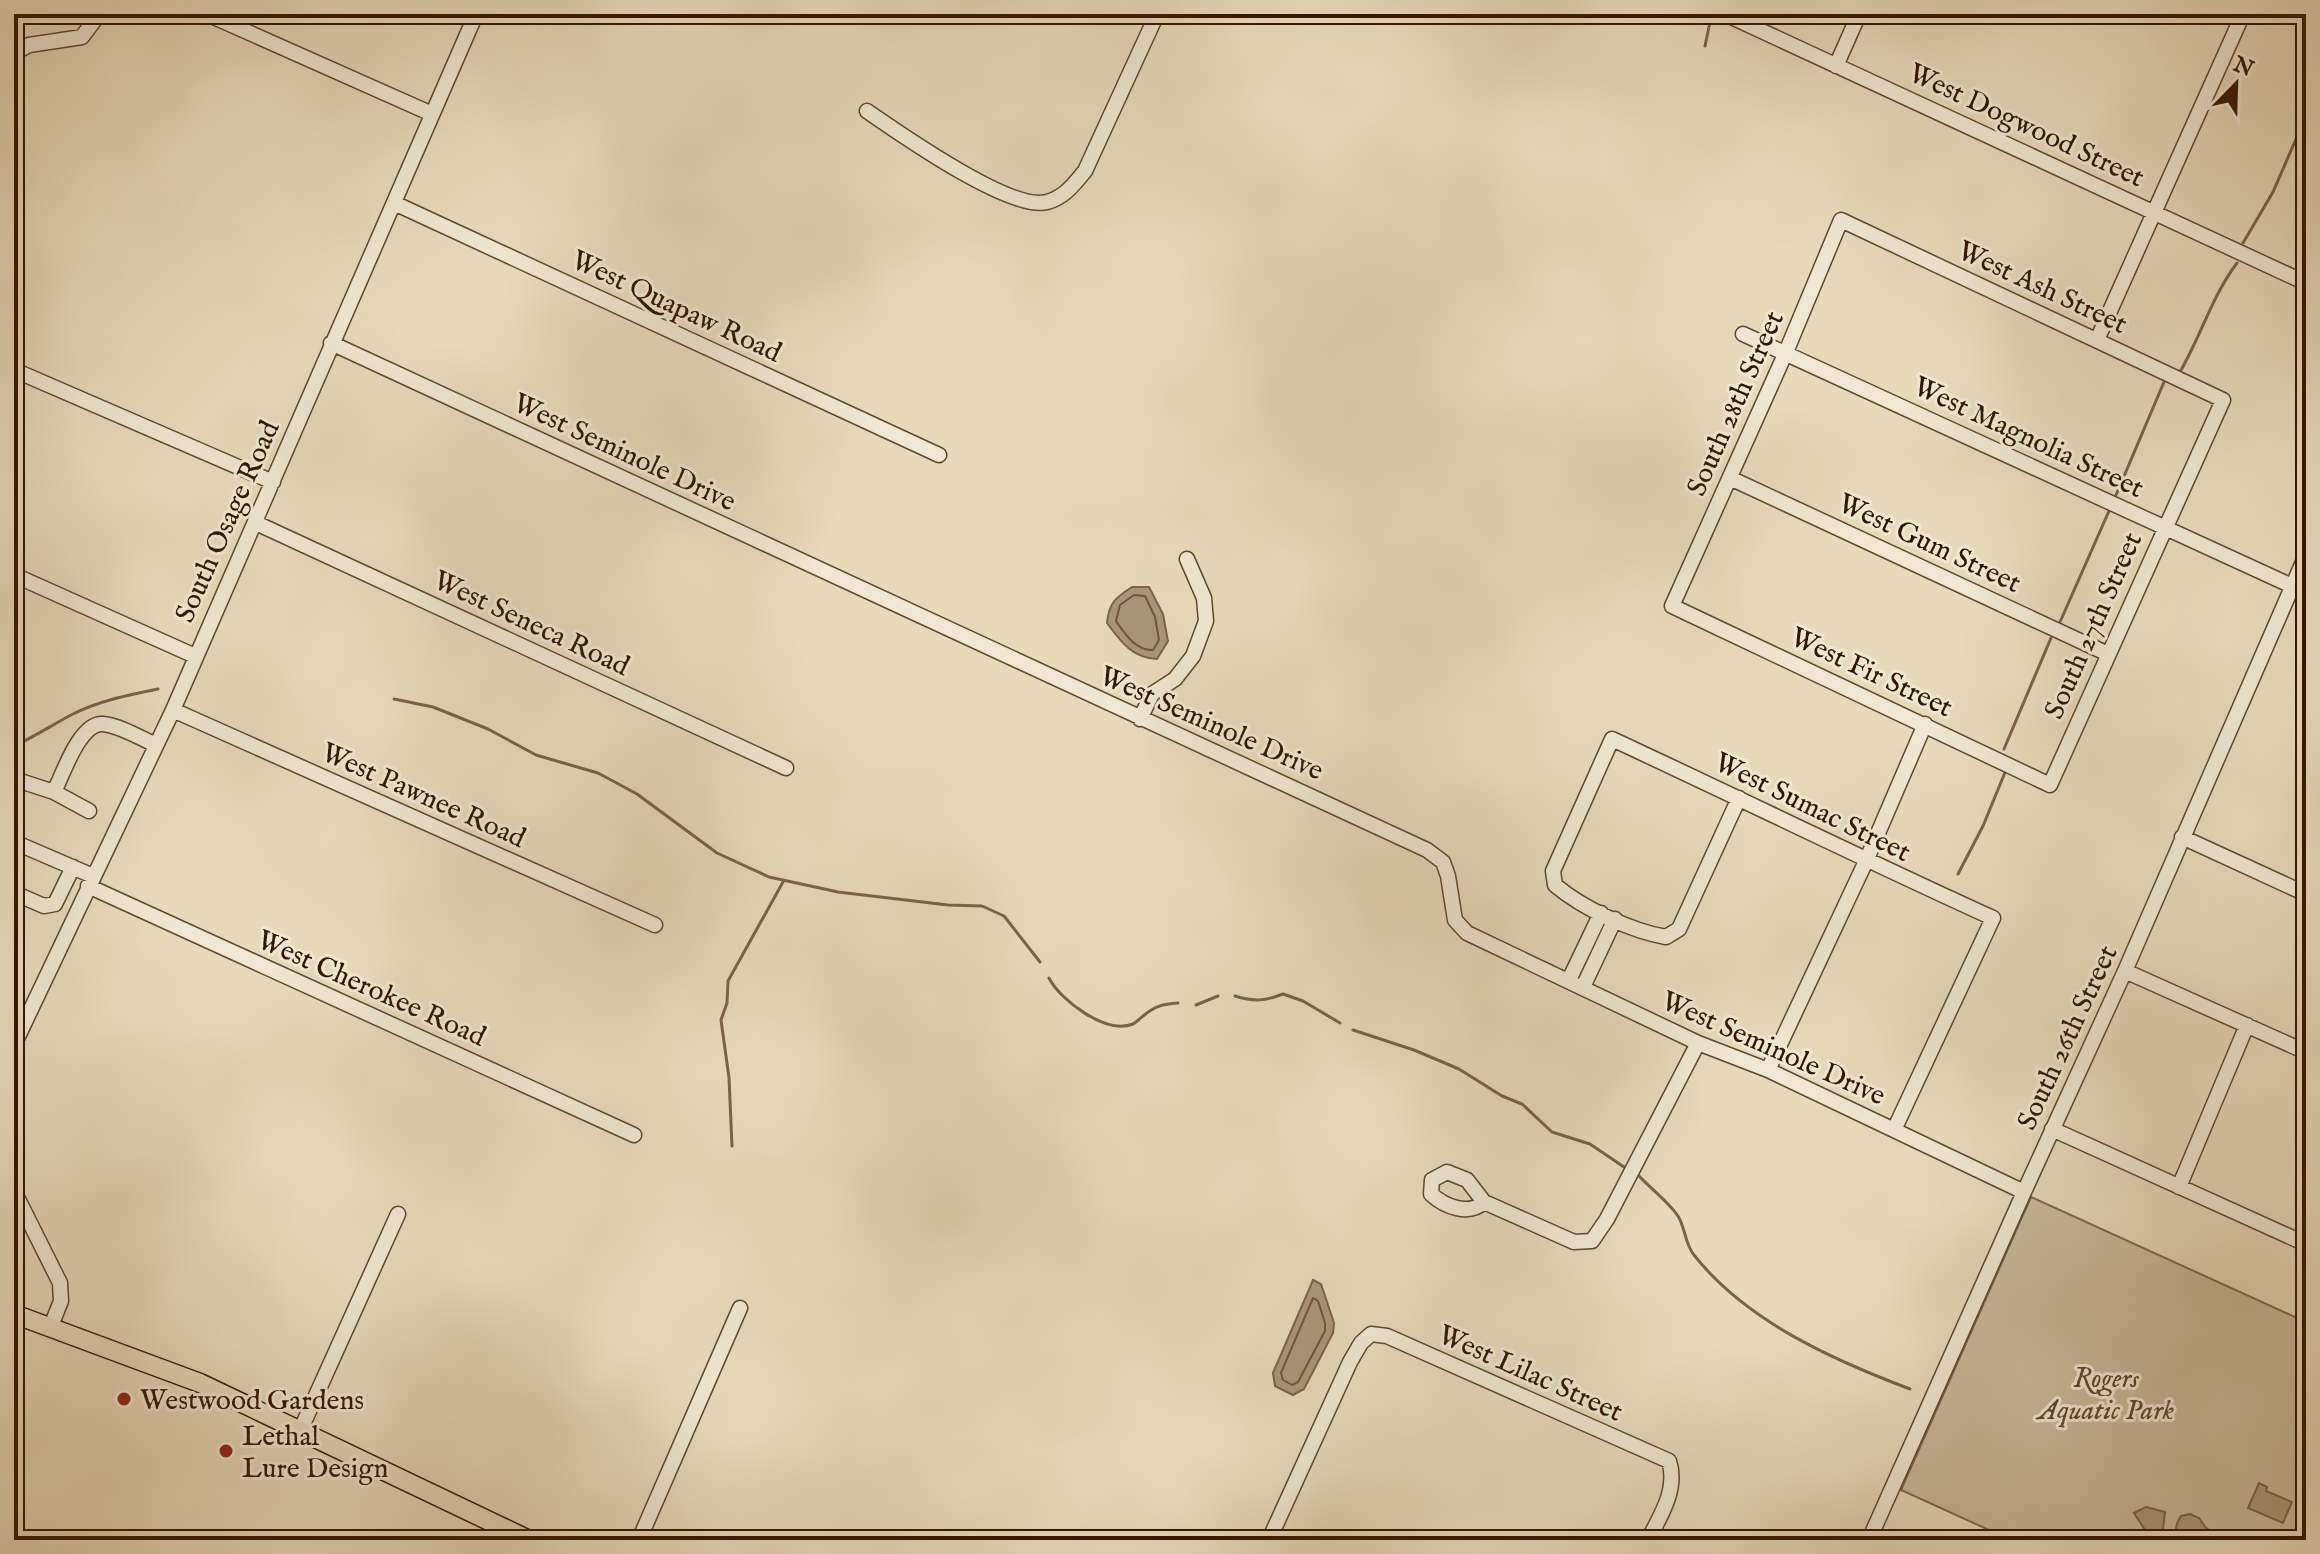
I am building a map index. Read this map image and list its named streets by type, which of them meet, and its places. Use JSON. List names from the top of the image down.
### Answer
{
  "streets": {
    "street": [
      "West Dogwood Street",
      "West Ash Street",
      "West Quapaw Road",
      "South 28th Street",
      "West Magnolia Street",
      "West Seminole Drive",
      "South Osage Road",
      "West Gum Street",
      "West Seneca Road",
      "South 27th Street",
      "West Fir Street",
      "West Pawnee Road",
      "West Sumac Street",
      "West Cherokee Road",
      "South 26th Street",
      "West Lilac Street"
    ]
  },
  "crossings": [
    ["West Ash Street", "South 28th Street"],
    ["West Ash Street", "South 27th Street"],
    ["West Quapaw Road", "South Osage Road"],
    ["South 28th Street", "West Magnolia Street"],
    ["South 28th Street", "West Gum Street"],
    ["South 28th Street", "West Fir Street"],
    ["West Magnolia Street", "South 27th Street"],
    ["West Magnolia Street", "South 26th Street"],
    ["West Seminole Drive", "South Osage Road"],
    ["West Seminole Drive", "West Sumac Street"],
    ["West Seminole Drive", "South 26th Street"],
    ["South Osage Road", "West Seneca Road"],
    ["South Osage Road", "West Pawnee Road"],
    ["South Osage Road", "West Cherokee Road"],
    ["West Gum Street", "South 27th Street"],
    ["South 27th Street", "West Fir Street"]
  ],
  "parks": ["Rogers Aquatic Park"],
  "places": ["Westwood Gardens", "Lethal Lure Design"],
  "north": "top right"
}
